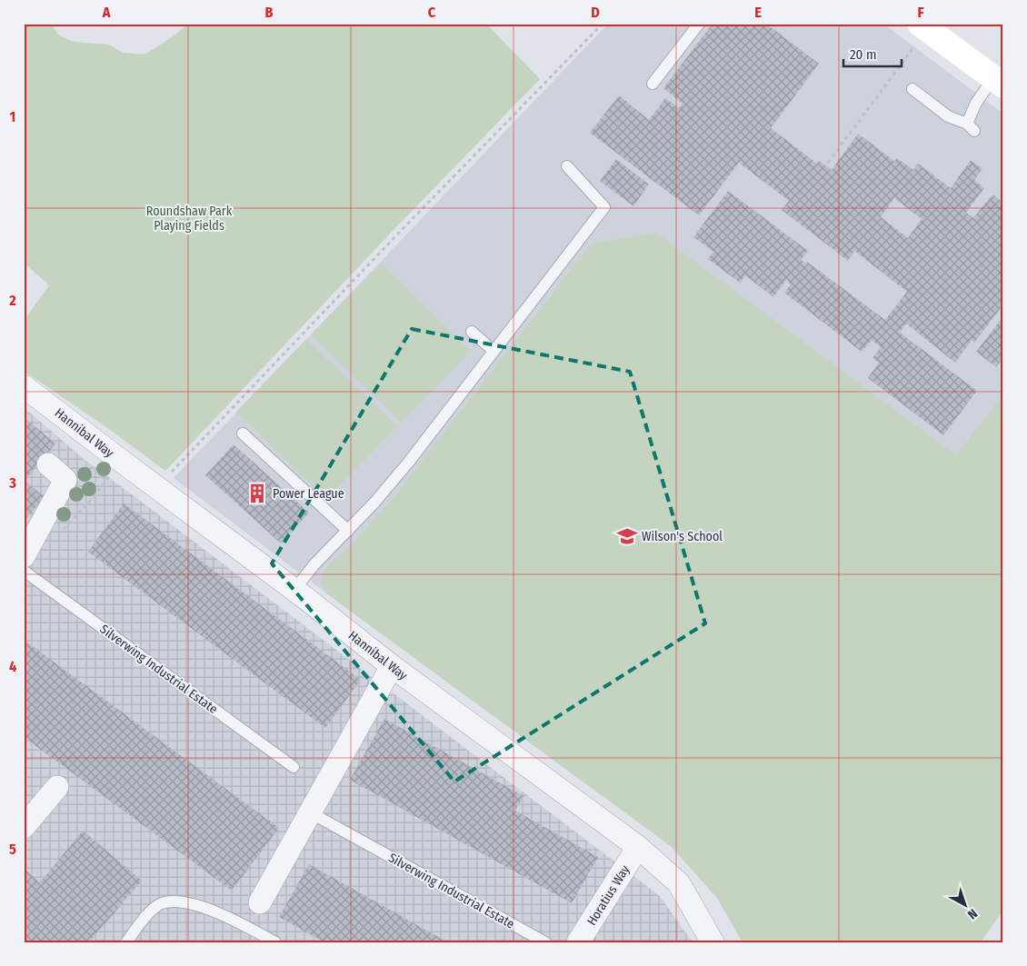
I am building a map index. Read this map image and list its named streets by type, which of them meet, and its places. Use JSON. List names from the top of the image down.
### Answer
{
  "streets": {
    "street": ["Hannibal Way", "Horatius Way"],
    "lane": ["Silverwing Industrial Estate"]
  },
  "crossings": [
    ["Hannibal Way", "Horatius Way"]
  ],
  "parks": ["Roundshaw Park Playing Fields"],
  "places": {
    "building": ["Power League"],
    "school or university": ["Wilson's School"]
  },
  "scale_bar": "20 m",
  "north": "bottom right",
  "grid": {
    "columns": [
      "A",
      "B",
      "C",
      "D",
      "E",
      "F"
    ],
    "rows": [
      "1",
      "2",
      "3",
      "4",
      "5"
    ]
  }
}
